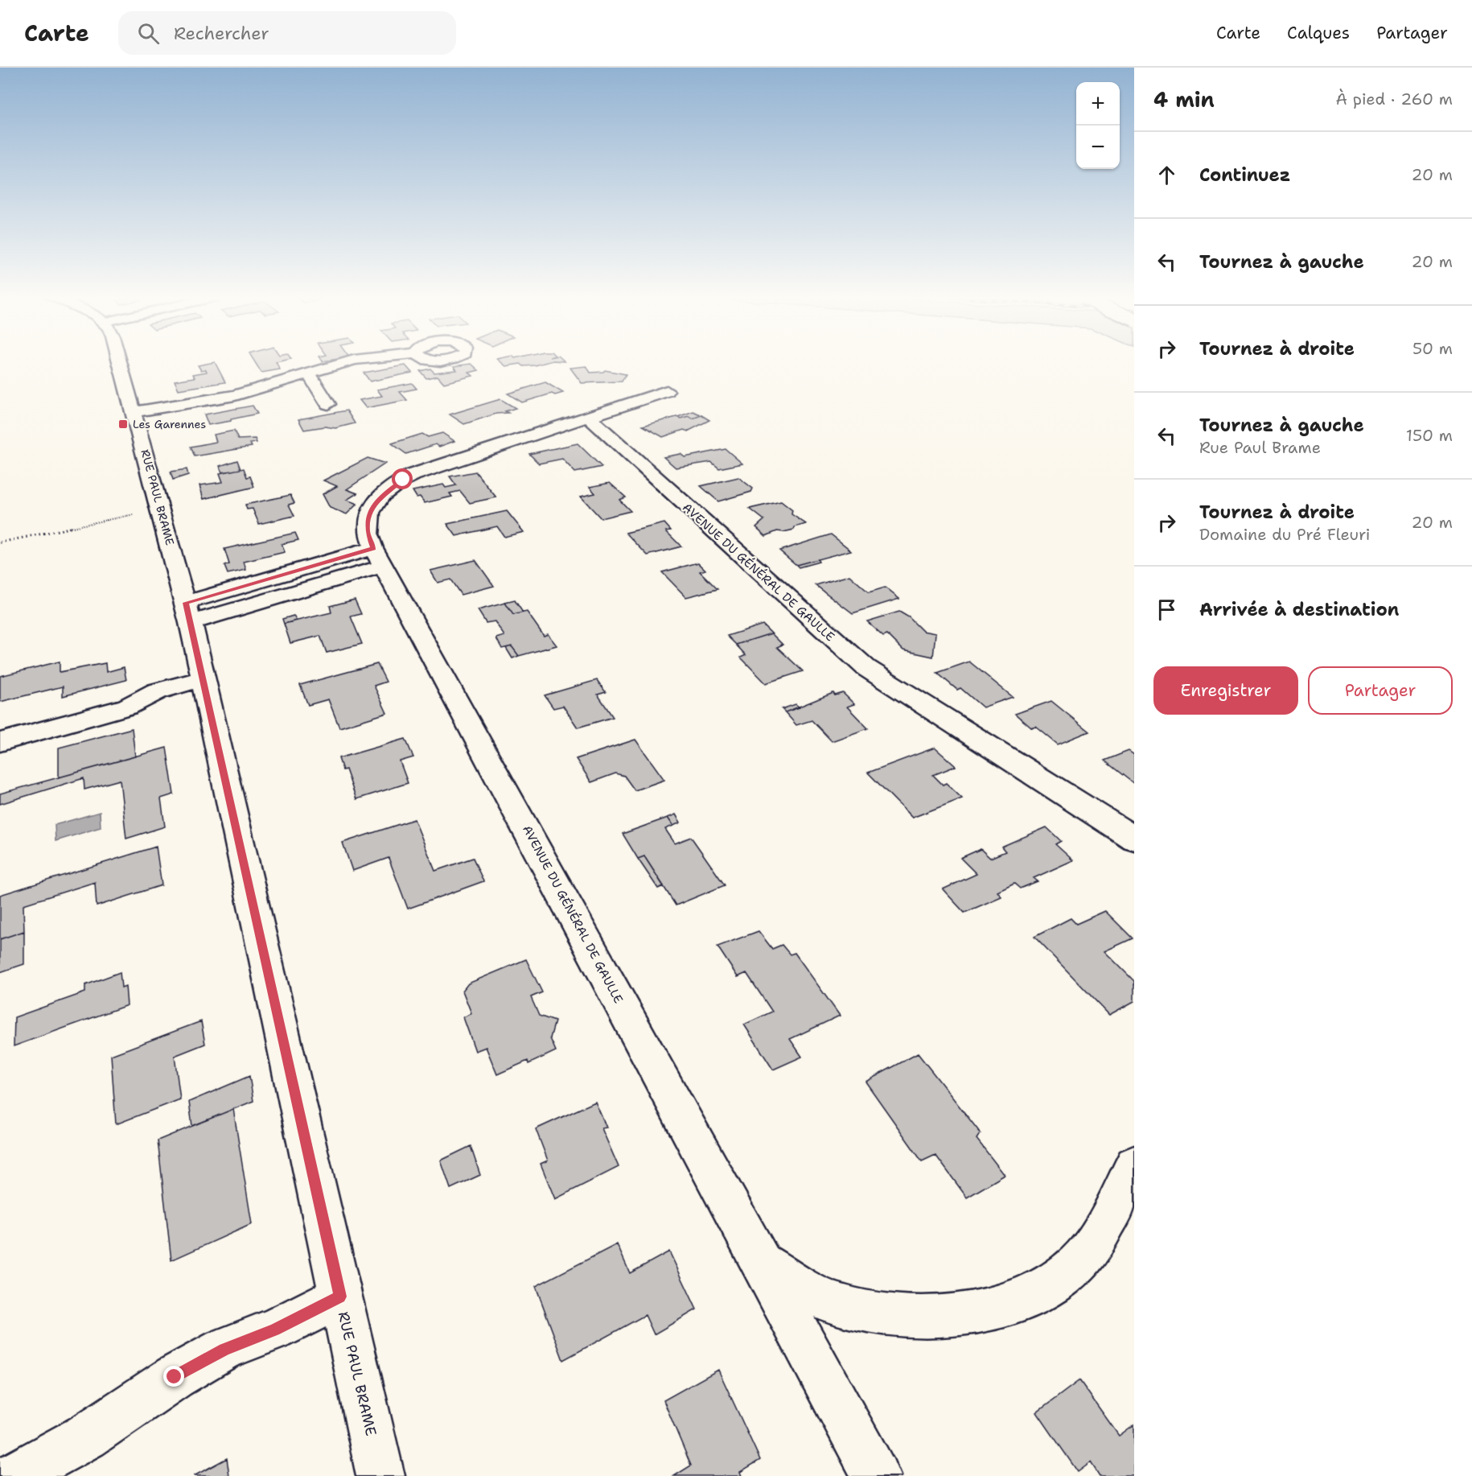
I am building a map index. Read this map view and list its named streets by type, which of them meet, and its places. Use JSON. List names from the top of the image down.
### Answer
{
  "streets": {
    "street": ["RUE PAUL BRAME", "AVENUE DU GÉNÉRAL DE GAULLE"]
  },
  "places": {
    "transit": ["Les Garennes"]
  },
  "page": {
    "header": "Carte",
    "search": "Rechercher",
    "nav": ["Carte", "Calques", "Partager"],
    "heading": ["4 min", "À pied · 260 m"],
    "map_buttons": ["+", "−"],
    "list": [
      ["Continuez", "20 m"],
      ["Tournez à gauche", "20 m"],
      ["Tournez à droite", "50 m"],
      ["Tournez à gauche", "Rue Paul Brame", "150 m"],
      ["Tournez à droite", "Domaine du Pré Fleuri", "20 m"],
      "Arrivée à destination"
    ],
    "buttons": ["Enregistrer", "Partager"]
  }
}
